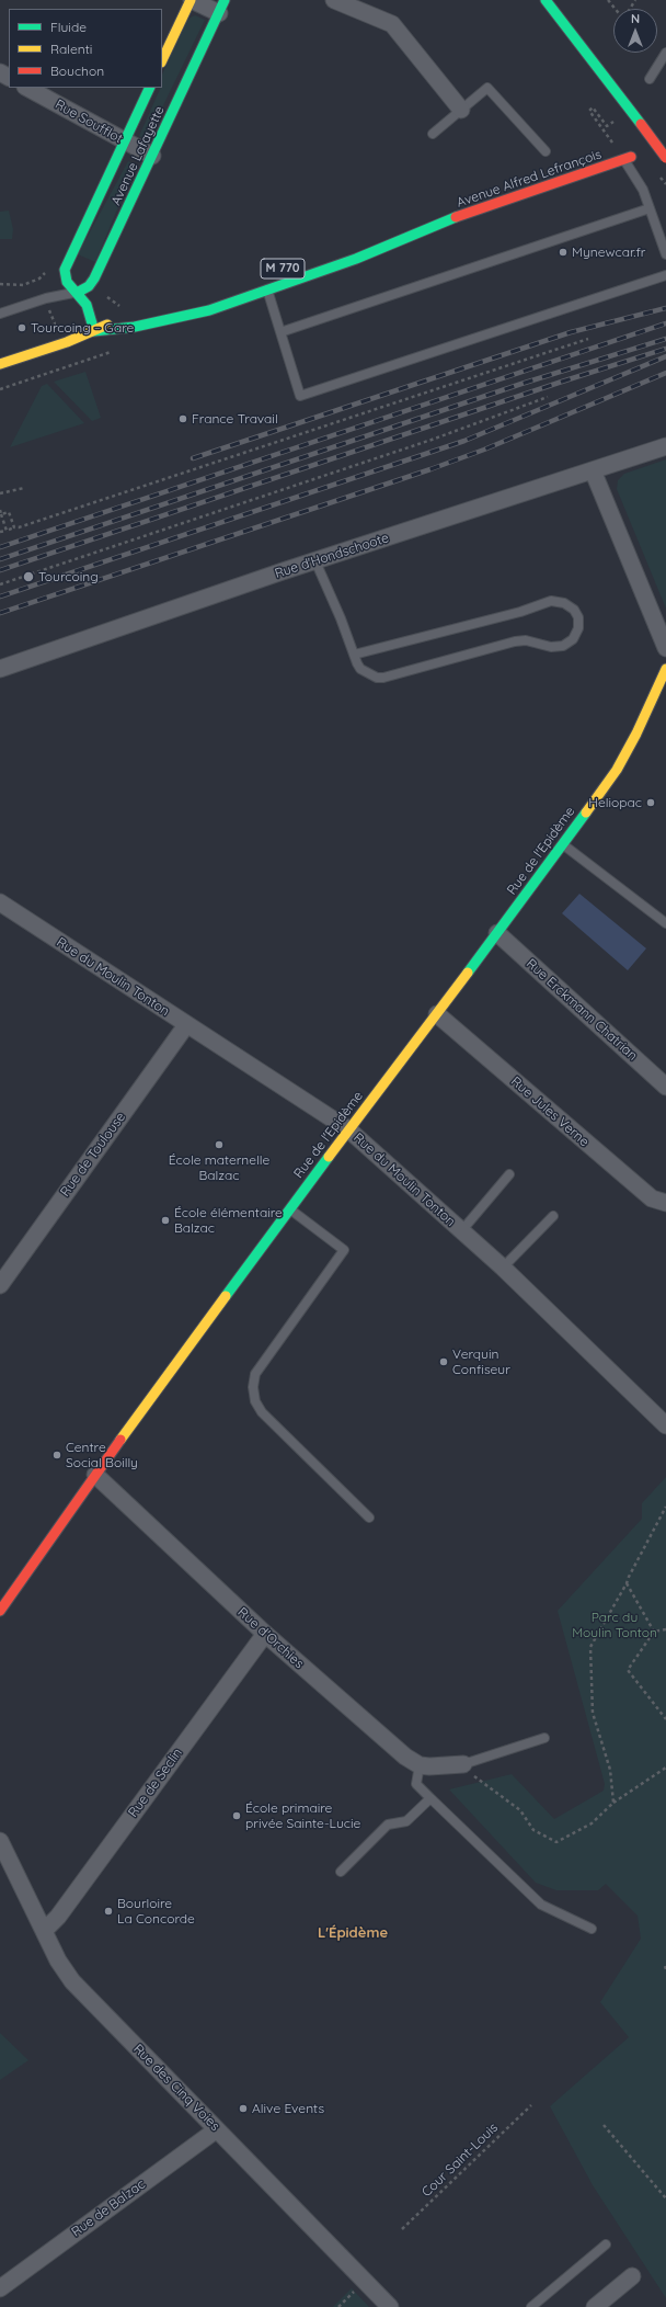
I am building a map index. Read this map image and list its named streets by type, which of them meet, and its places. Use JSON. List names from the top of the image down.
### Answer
{
  "streets": {
    "main road": [
      "Avenue Lafayette",
      "Avenue Alfred Lefrançois",
      "M 770",
      "Rue de l'Epidème"
    ],
    "street": [
      "Rue Soufflot",
      "Rue d'Hondschoote",
      "Rue du Moulin Tonton",
      "Rue Erckmann Chatrian",
      "Rue Jules Verne",
      "Rue de Toulouse",
      "Rue d'Orchies",
      "Rue de Seclin",
      "Rue des Cinq Voies",
      "Rue de Balzac"
    ],
    "path": ["Cour Saint-Louis"]
  },
  "crossings": [
    ["Rue Soufflot", "Avenue Lafayette"],
    ["Avenue Lafayette", "Avenue Alfred Lefrançois"],
    ["Avenue Lafayette", "M 770"],
    ["Avenue Alfred Lefrançois", "M 770"],
    ["Rue de l'Epidème", "Rue du Moulin Tonton"],
    ["Rue de l'Epidème", "Rue Erckmann Chatrian"],
    ["Rue de l'Epidème", "Rue Jules Verne"],
    ["Rue de l'Epidème", "Rue d'Orchies"],
    ["Rue du Moulin Tonton", "Rue de Toulouse"],
    ["Rue d'Orchies", "Rue de Seclin"],
    ["Rue de Seclin", "Rue des Cinq Voies"],
    ["Rue des Cinq Voies", "Rue de Balzac"]
  ],
  "districts": ["L'Épidème"],
  "parks": ["Parc du Moulin Tonton"],
  "places": [
    "Mynewcar.fr",
    "Tourcoing – Gare",
    "France Travail",
    "Tourcoing",
    "Heliopac",
    "École maternelle Balzac",
    "École élémentaire Balzac",
    "Verquin Confiseur",
    "Centre Social Boilly",
    "École primaire privée Sainte-Lucie",
    "Bourloire La Concorde",
    "Alive Events"
  ],
  "legend": ["Fluide", "Ralenti", "Bouchon"],
  "north": "top"
}
